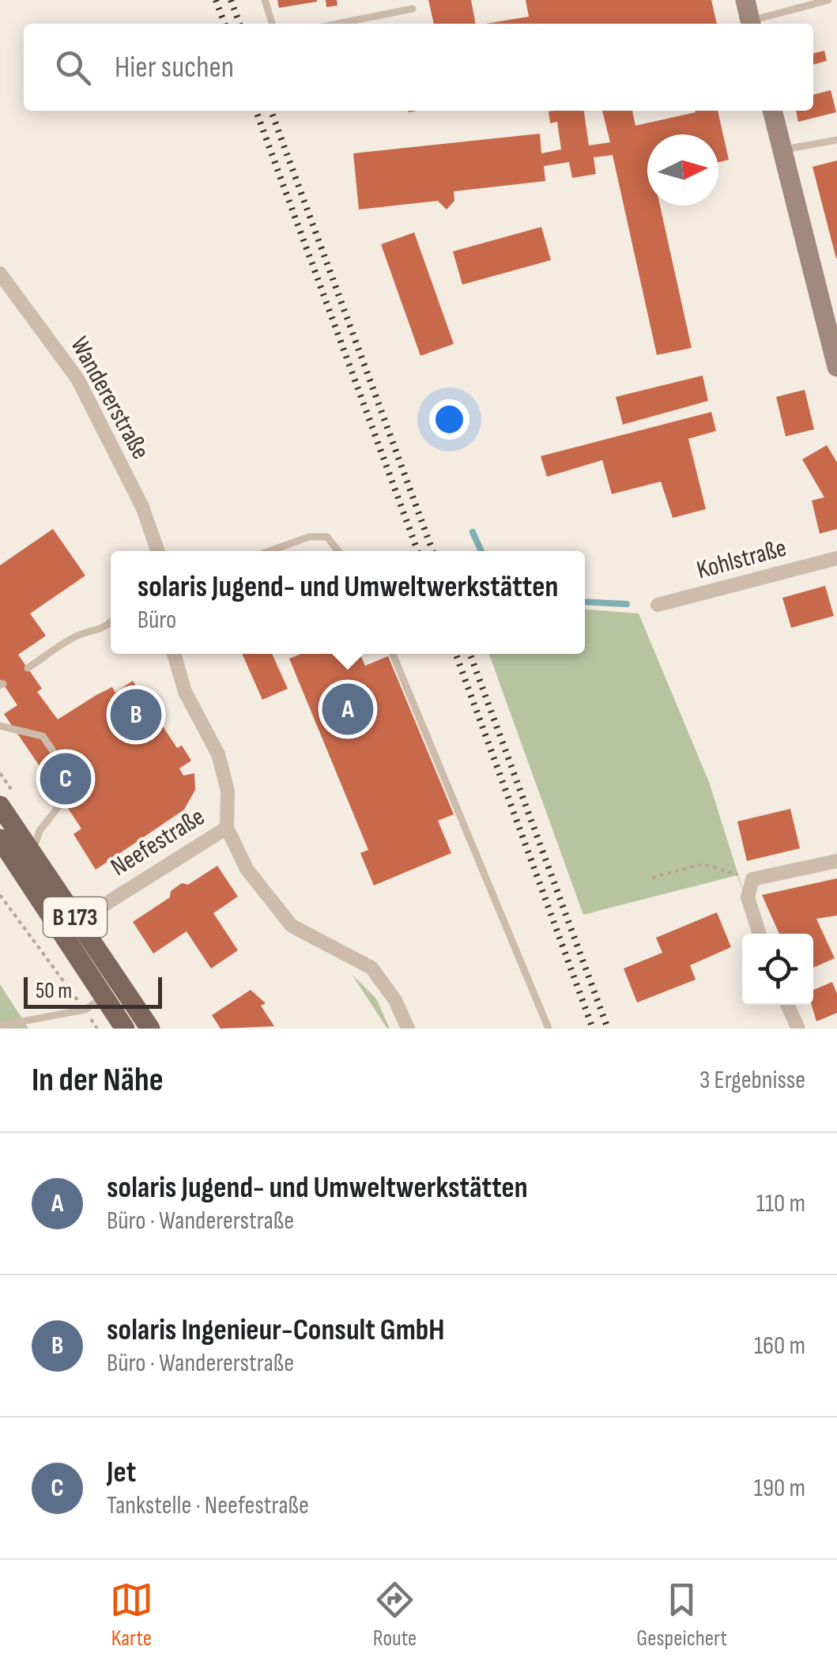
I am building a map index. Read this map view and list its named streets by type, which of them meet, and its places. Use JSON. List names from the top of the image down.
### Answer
{
  "streets": {
    "main road": ["B 173"],
    "street": ["Wandererstraße", "Kohlstraße", "Neefestraße"]
  },
  "crossings": [
    ["Neefestraße", "B 173"]
  ],
  "scale_bar": "50 m",
  "north": "right",
  "page": {
    "search": "Hier suchen",
    "popup": ["solaris Jugend- und Umweltwerkstätten", "Büro"],
    "pins": ["A", "B", "C"],
    "scale": "50 m",
    "heading": ["In der Nähe", "3 Ergebnisse"],
    "list": [
      {
        "mark": "A",
        "name": "solaris Jugend- und Umweltwerkstätten",
        "note": "Büro · Wandererstraße",
        "value": "110 m"
      },
      {
        "mark": "B",
        "name": "solaris Ingenieur-Consult GmbH",
        "note": "Büro · Wandererstraße",
        "value": "160 m"
      },
      {
        "mark": "C",
        "name": "Jet",
        "note": "Tankstelle · Neefestraße",
        "value": "190 m"
      }
    ],
    "nav": ["Karte", "Route", "Gespeichert"]
  }
}
